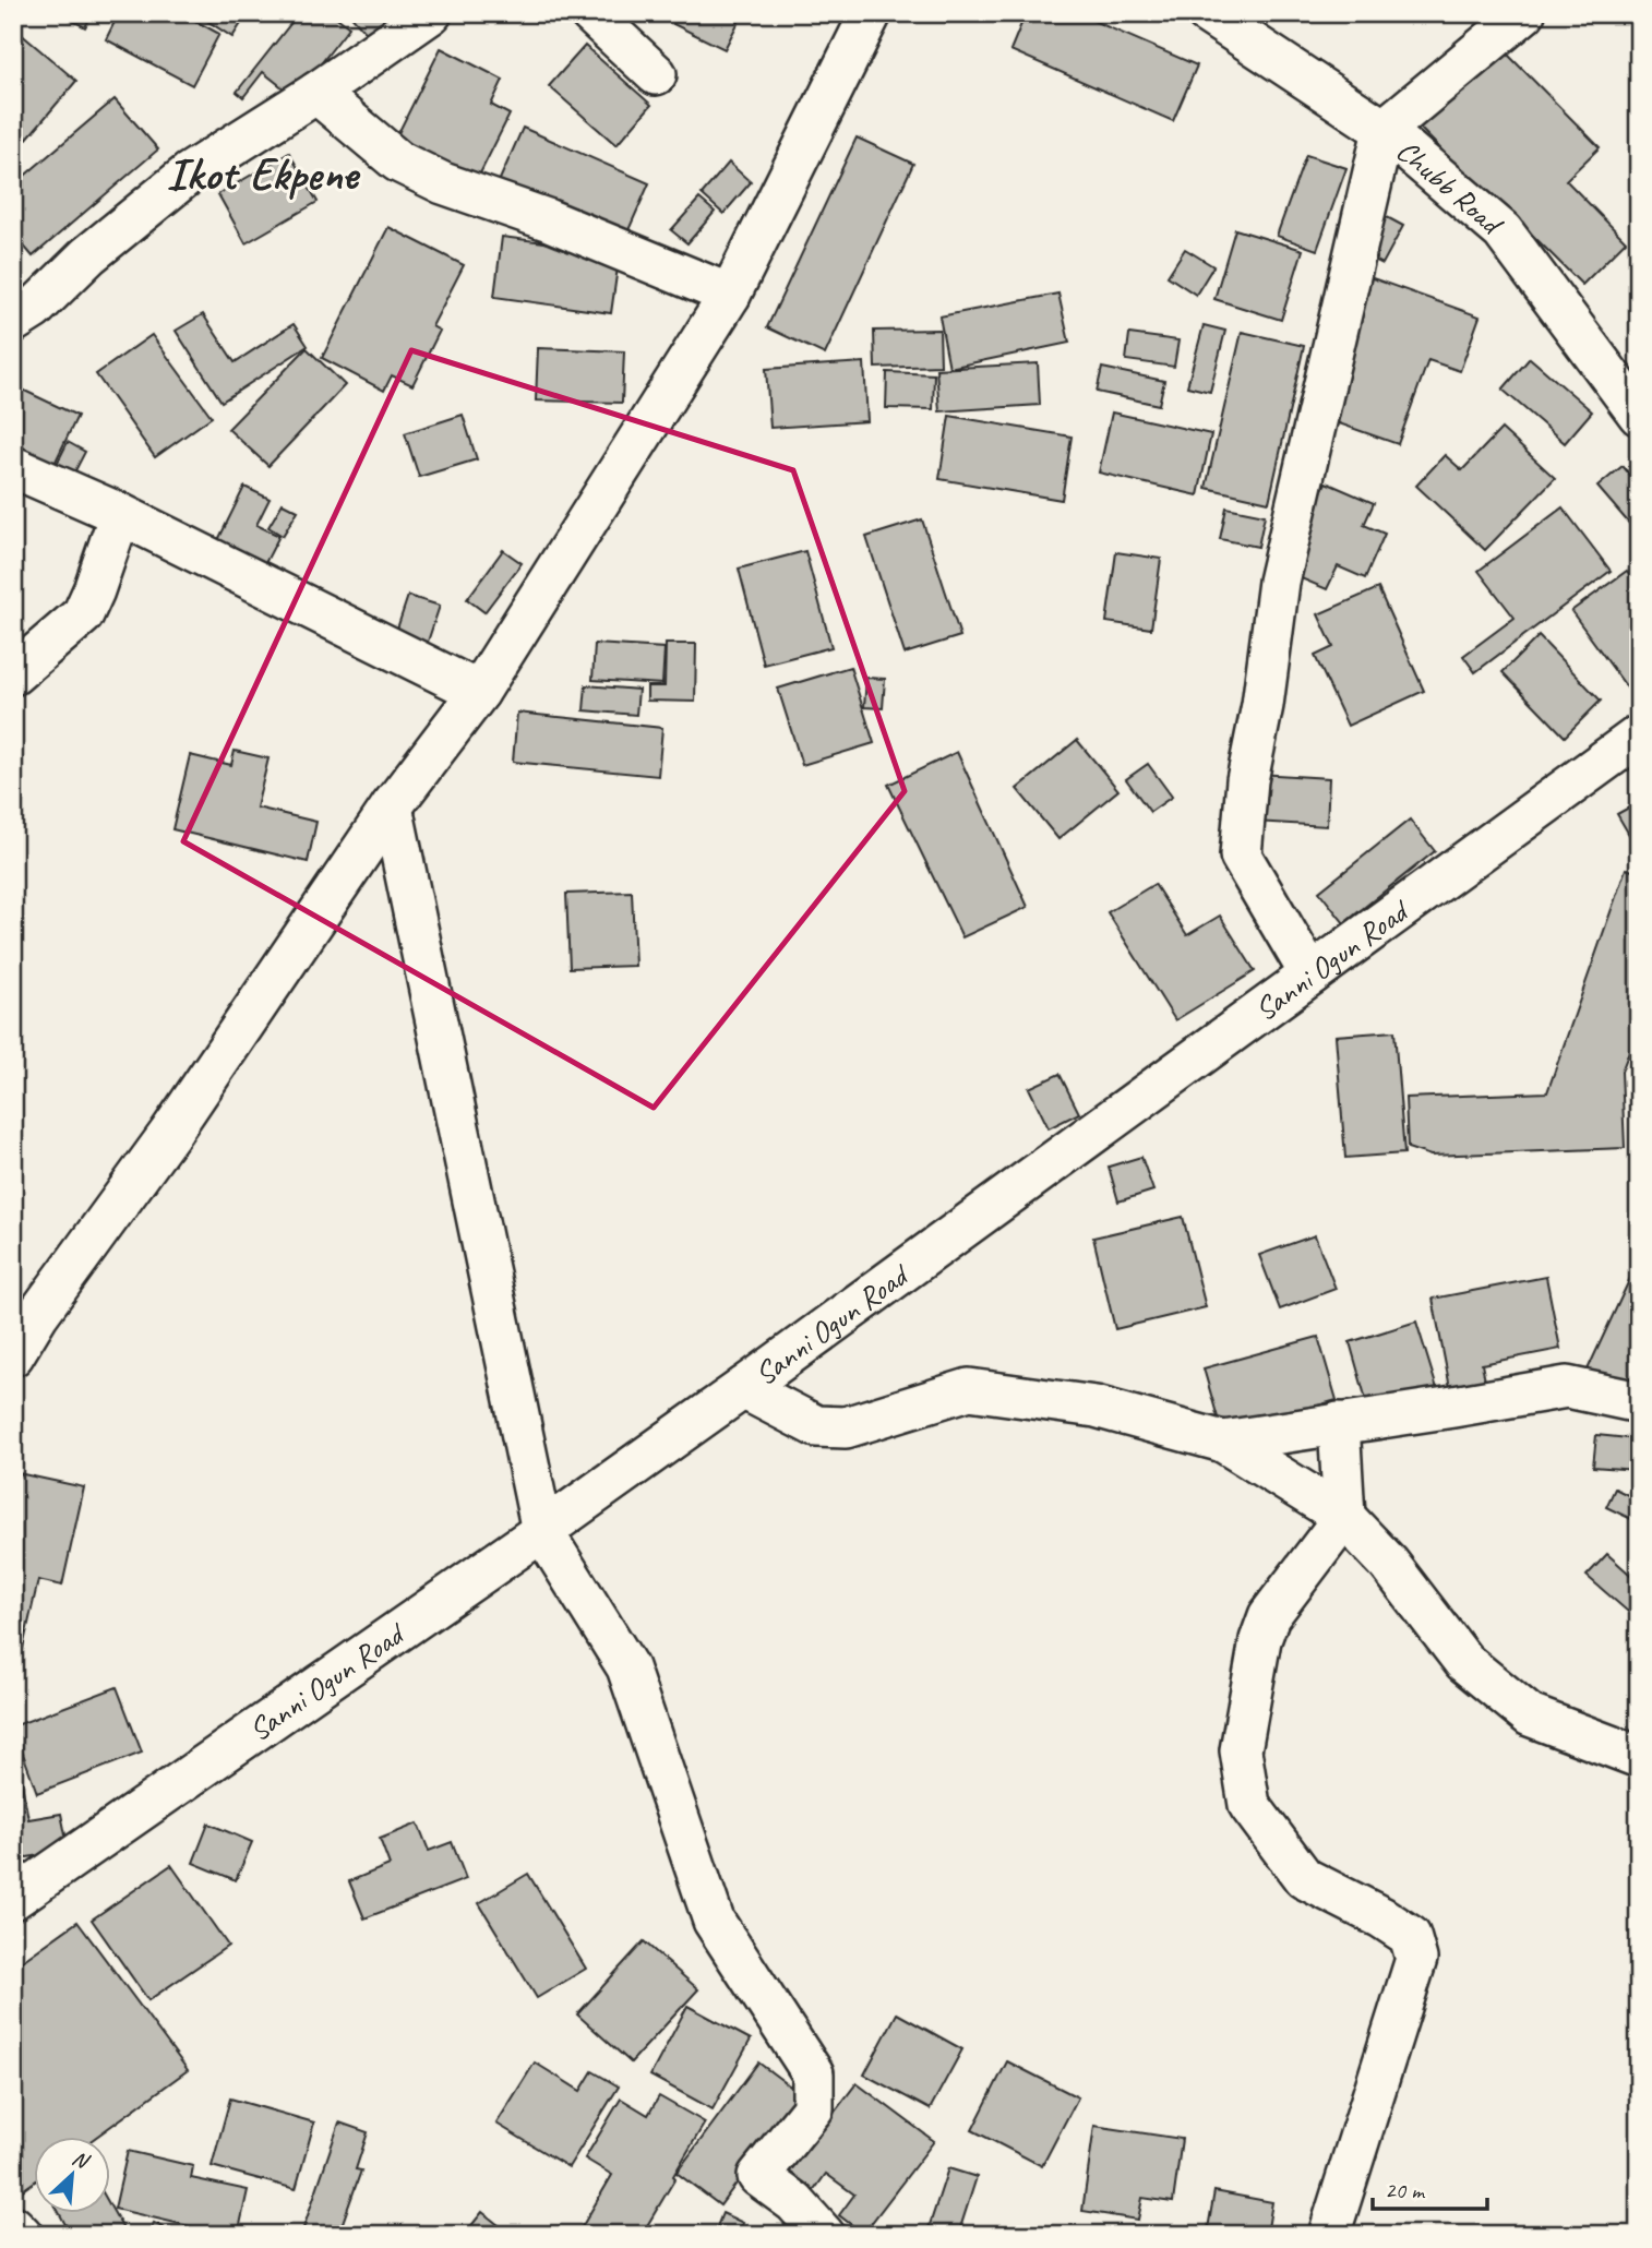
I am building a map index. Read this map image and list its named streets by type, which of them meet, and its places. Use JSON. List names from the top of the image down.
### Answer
{
  "streets": {
    "street": ["Chubb Road", "Sanni Ogun Road"]
  },
  "districts": ["Ikot Ekpene"],
  "scale_bar": "20 m",
  "north": "top right"
}
